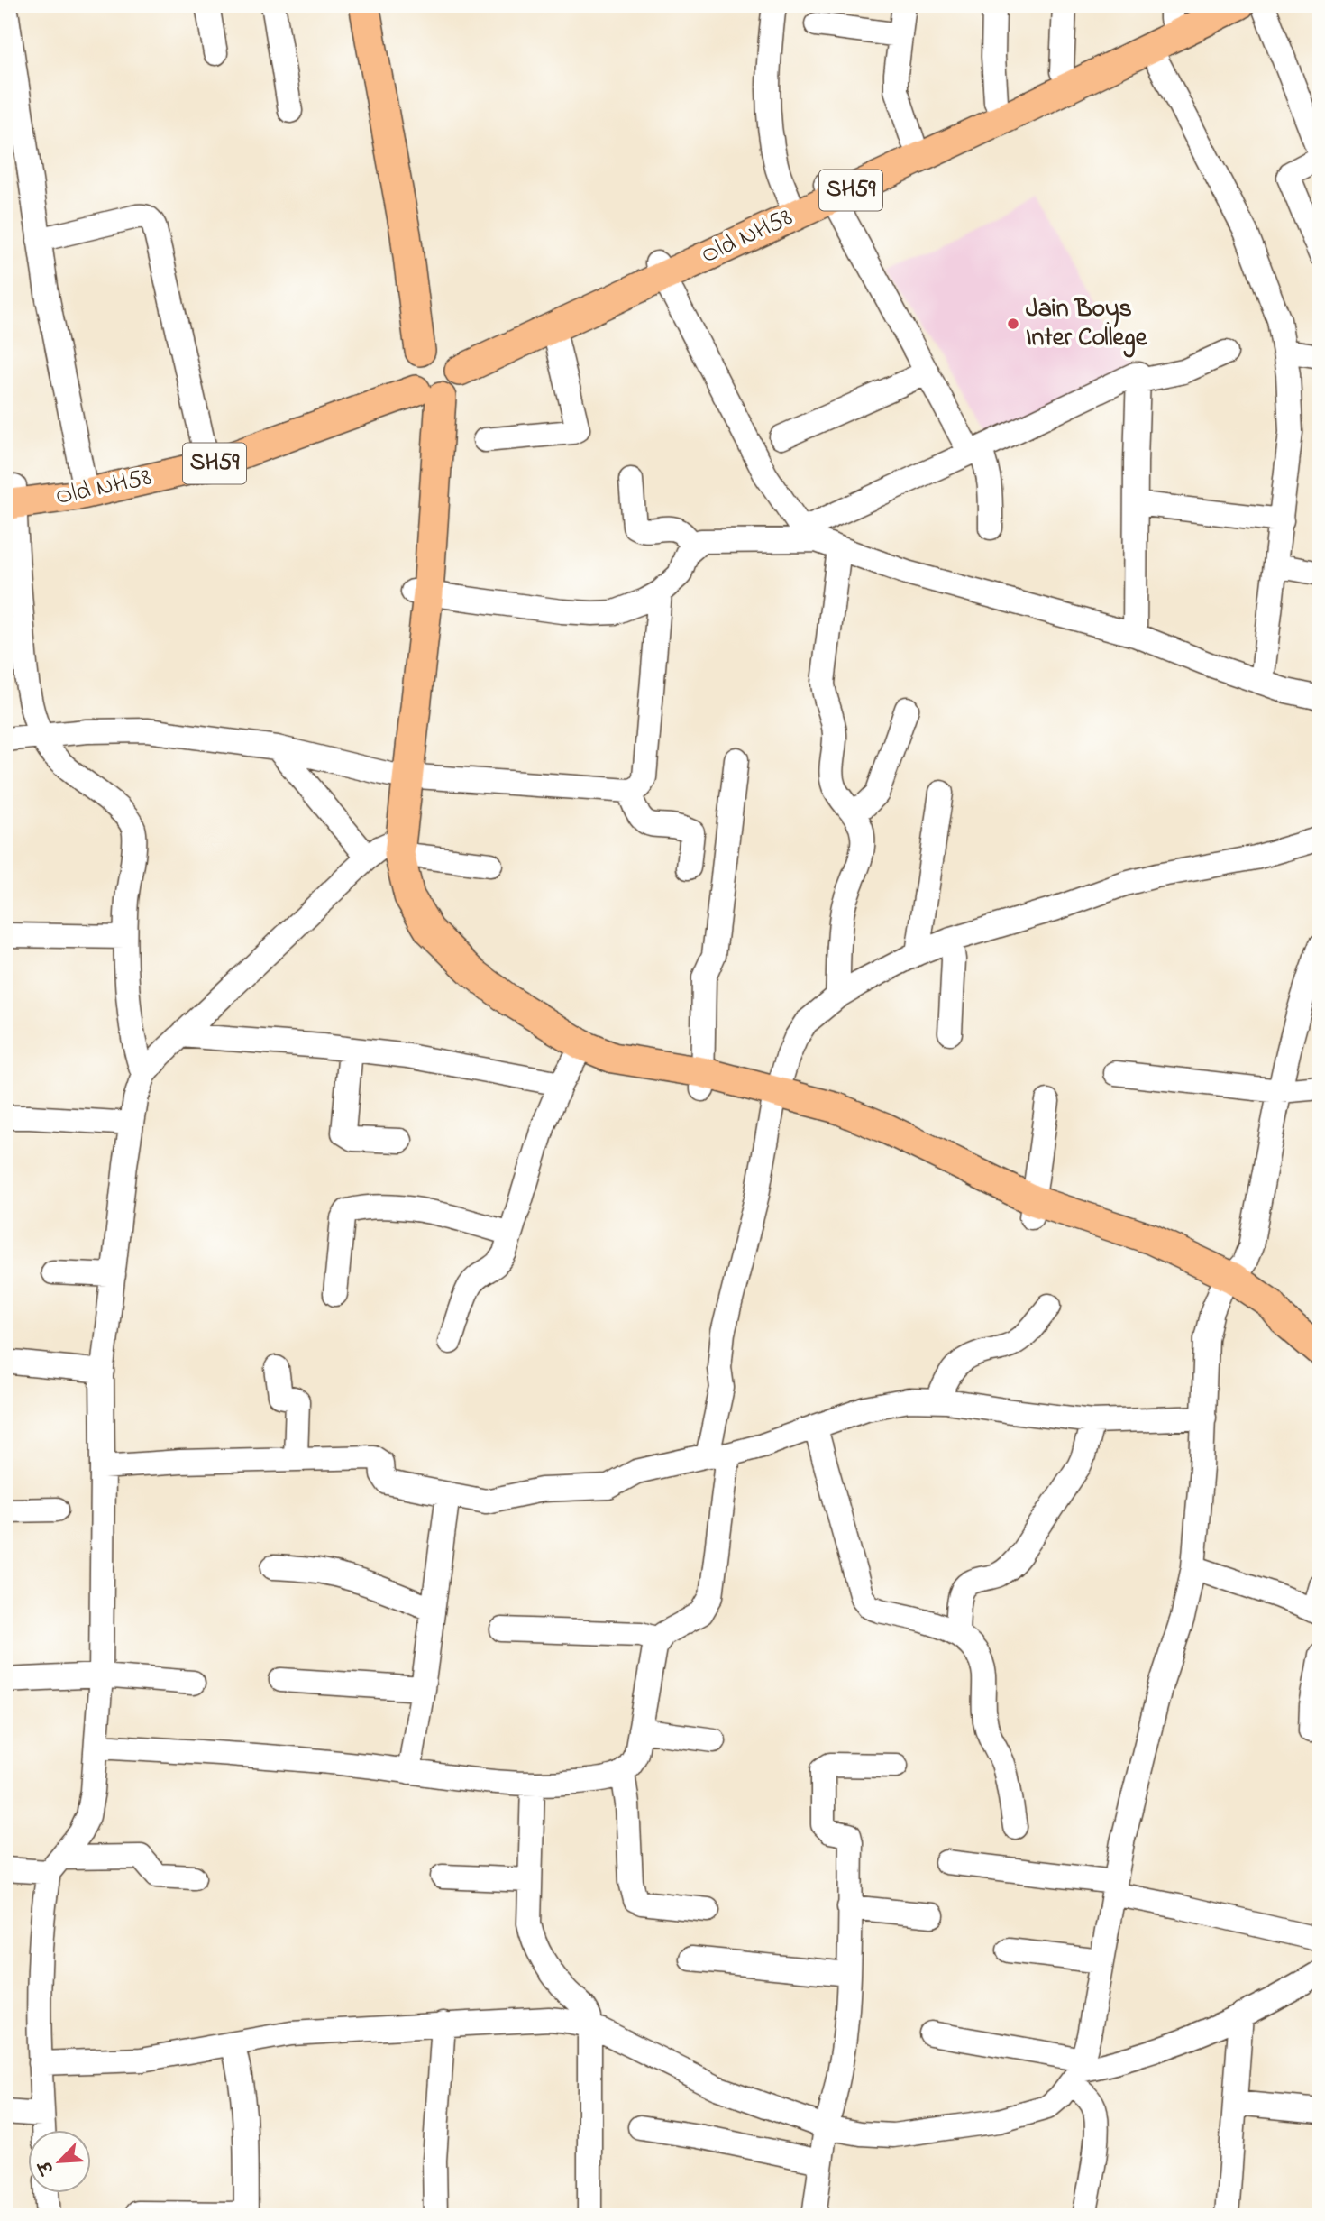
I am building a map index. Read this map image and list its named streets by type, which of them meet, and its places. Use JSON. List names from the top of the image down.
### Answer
{
  "streets": {
    "main road": ["SH59", "Old NH58"]
  },
  "places": ["Jain Boys Inter College"],
  "north": "bottom left"
}
